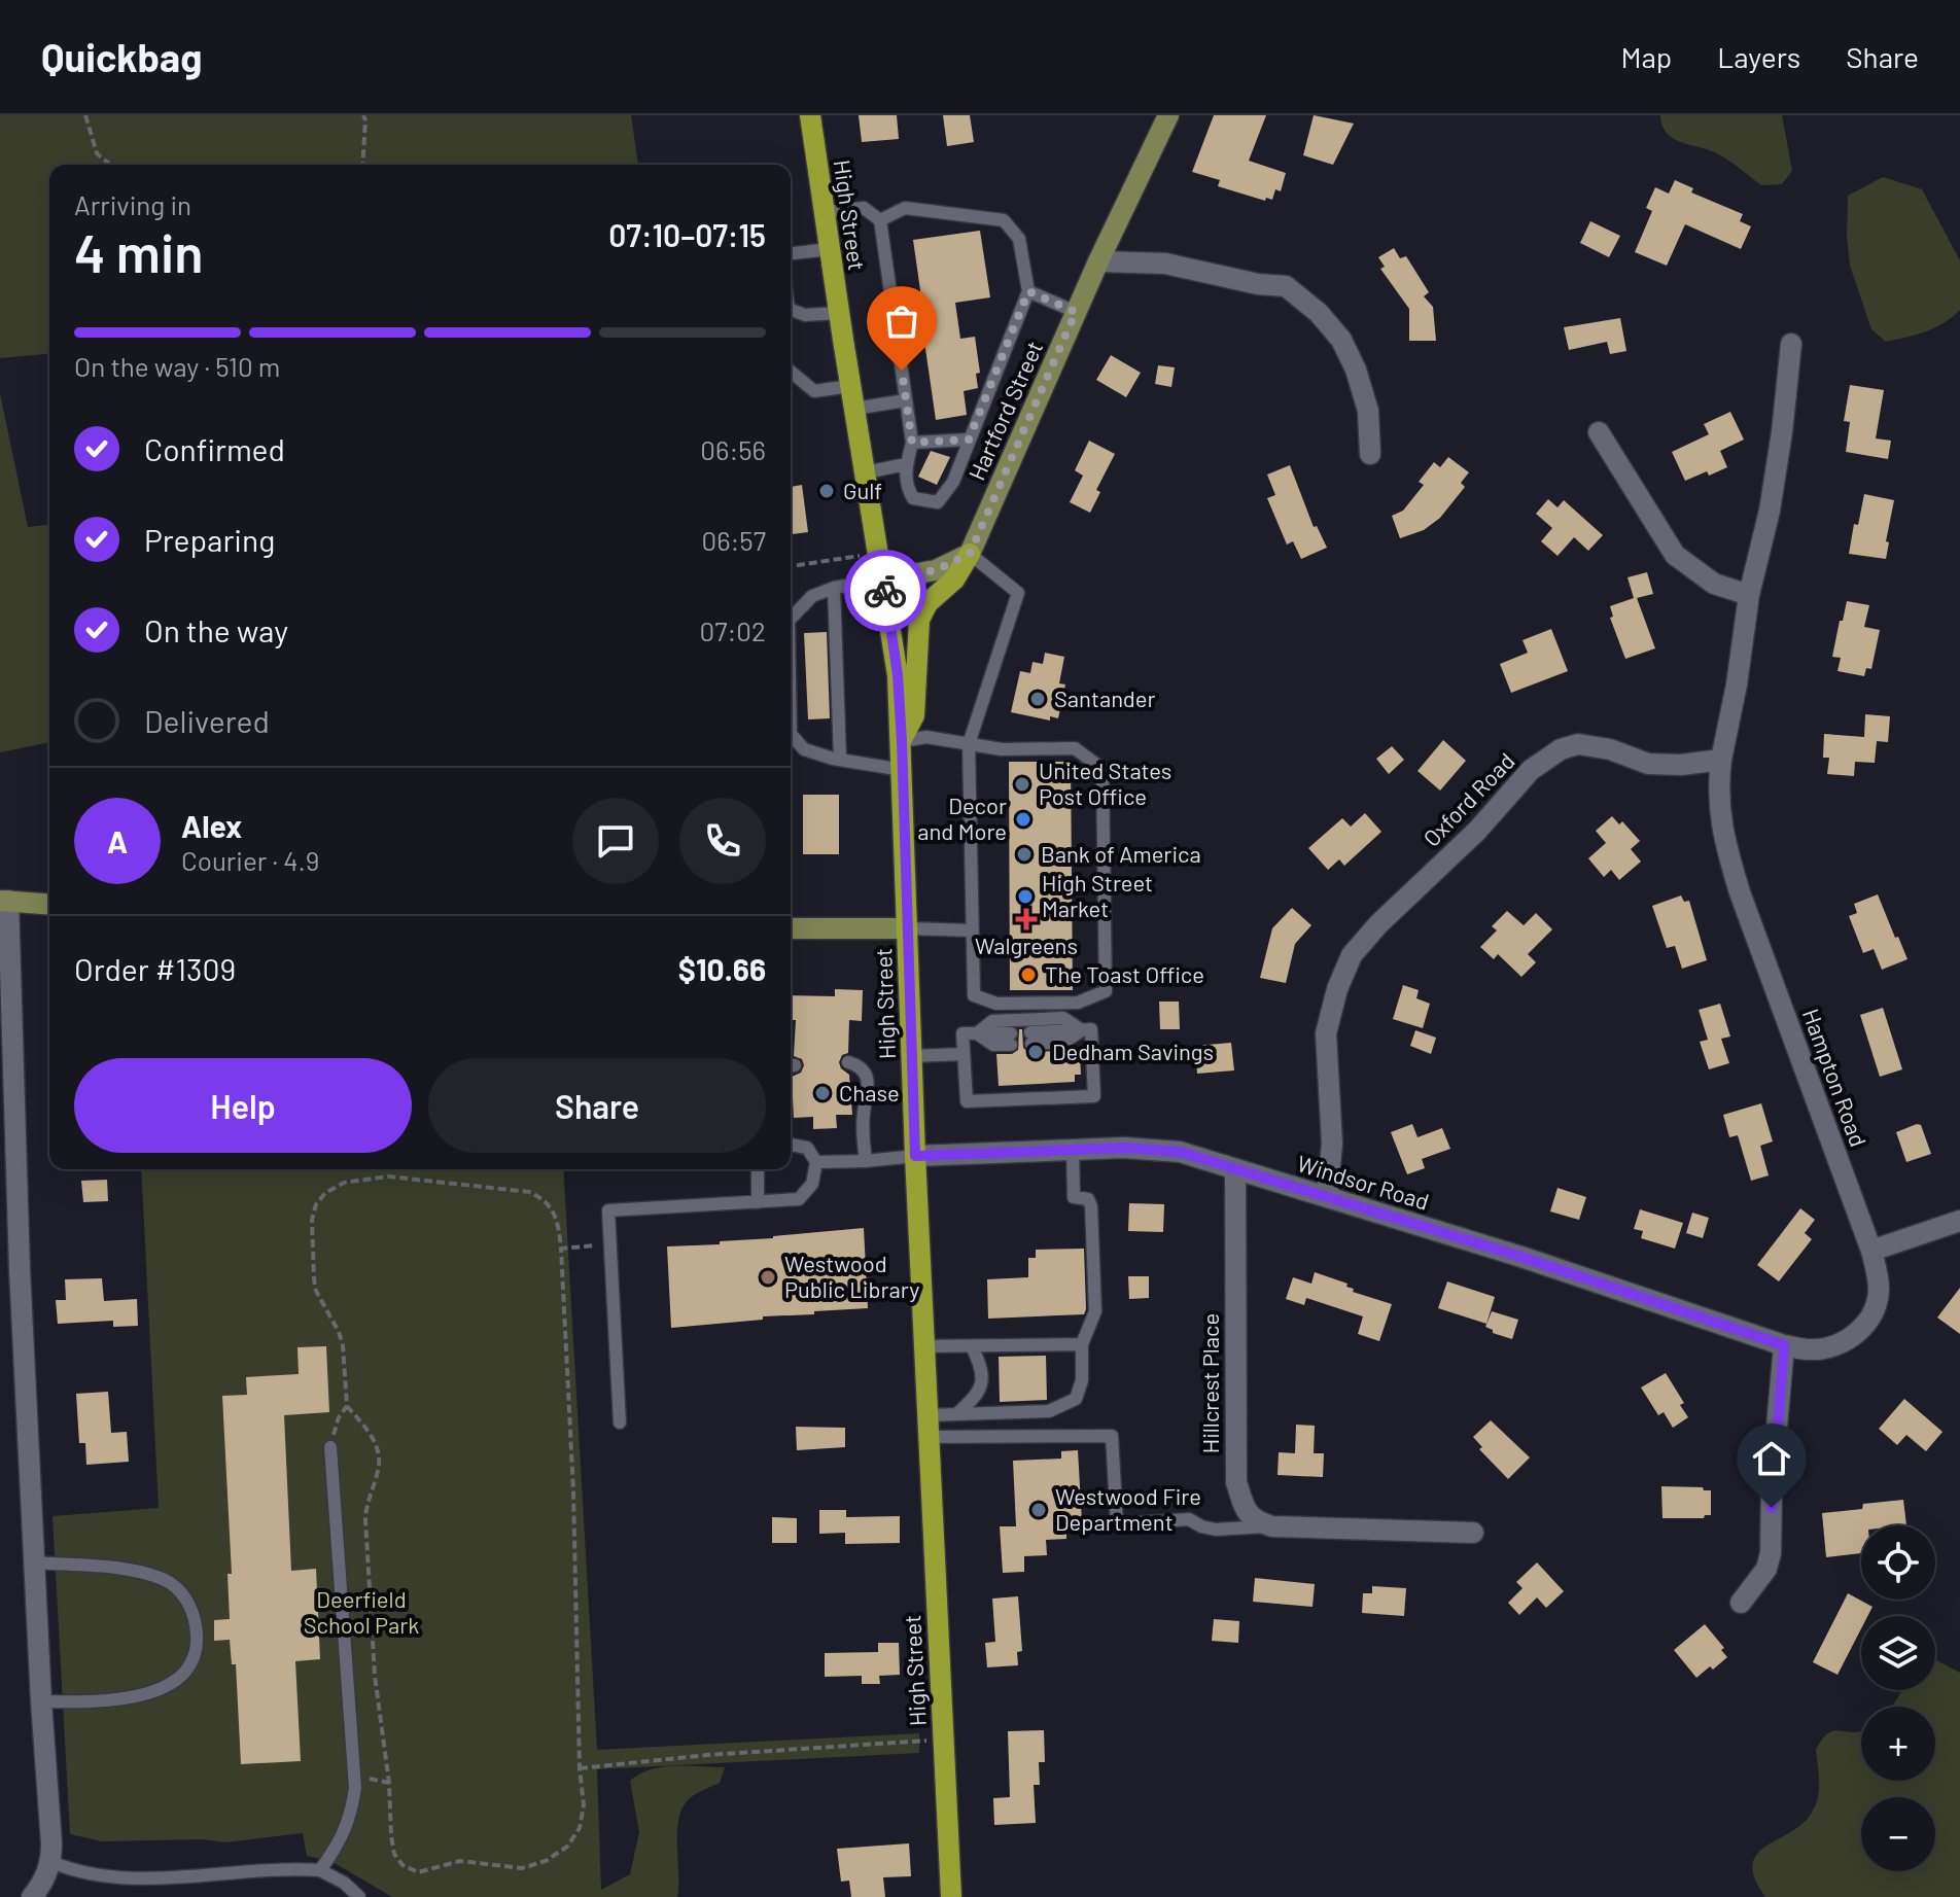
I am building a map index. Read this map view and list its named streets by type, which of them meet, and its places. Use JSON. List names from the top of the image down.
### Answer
{
  "streets": {
    "main road": ["High Street"],
    "street": [
      "Hartford Street",
      "Oxford Road",
      "Hampton Road",
      "Windsor Road",
      "Hillcrest Place"
    ]
  },
  "crossings": [
    ["High Street", "Windsor Road"],
    ["Oxford Road", "Hampton Road"],
    ["Oxford Road", "Windsor Road"],
    ["Hampton Road", "Windsor Road"],
    ["Windsor Road", "Hillcrest Place"]
  ],
  "parks": ["Deerfield School Park"],
  "places": {
    "other": [
      "Gulf",
      "Santander",
      "United States Post Office",
      "Decor and More",
      "Bank of America",
      "High Street Market",
      "The Toast Office",
      "Dedham Savings",
      "Chase",
      "Westwood Public Library",
      "Westwood Fire Department"
    ],
    "health": ["Walgreens"]
  },
  "page": {
    "header": "Quickbag",
    "nav": ["Map", "Layers", "Share"],
    "heading": ["4 min", "Arriving in", "07:10–07:15"],
    "panel": [
      "Alex",
      "Courier · 4.9",
      "Order #1309",
      "$10.66"
    ],
    "bar": "On the way · 510 m",
    "list": [
      ["Confirmed", "06:56"],
      ["Preparing", "06:57"],
      ["On the way", "07:02"],
      "Delivered"
    ],
    "round": "A",
    "buttons": ["Help", "Share"],
    "map_buttons": ["+", "−"]
  }
}
